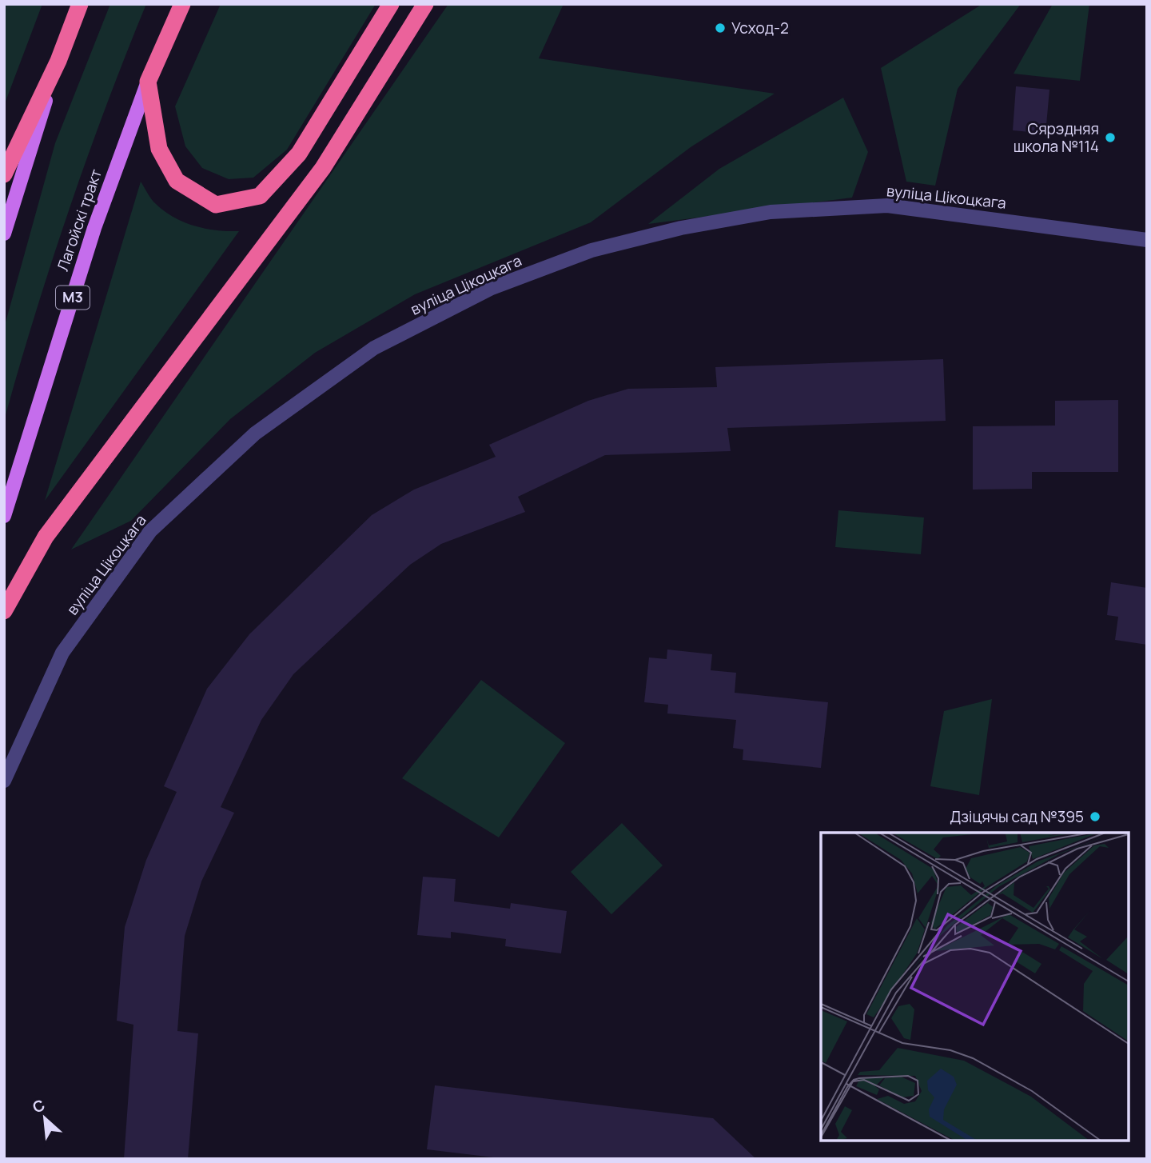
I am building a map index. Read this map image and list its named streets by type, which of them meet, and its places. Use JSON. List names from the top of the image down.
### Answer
{
  "streets": {
    "highway": ["Лагойскі тракт", "М3"],
    "street": ["вуліца Цікоцкага"]
  },
  "places": ["Усход-2", "Сярэдняя школа №114", "Дзіцячы сад №395"],
  "north": "top left"
}
